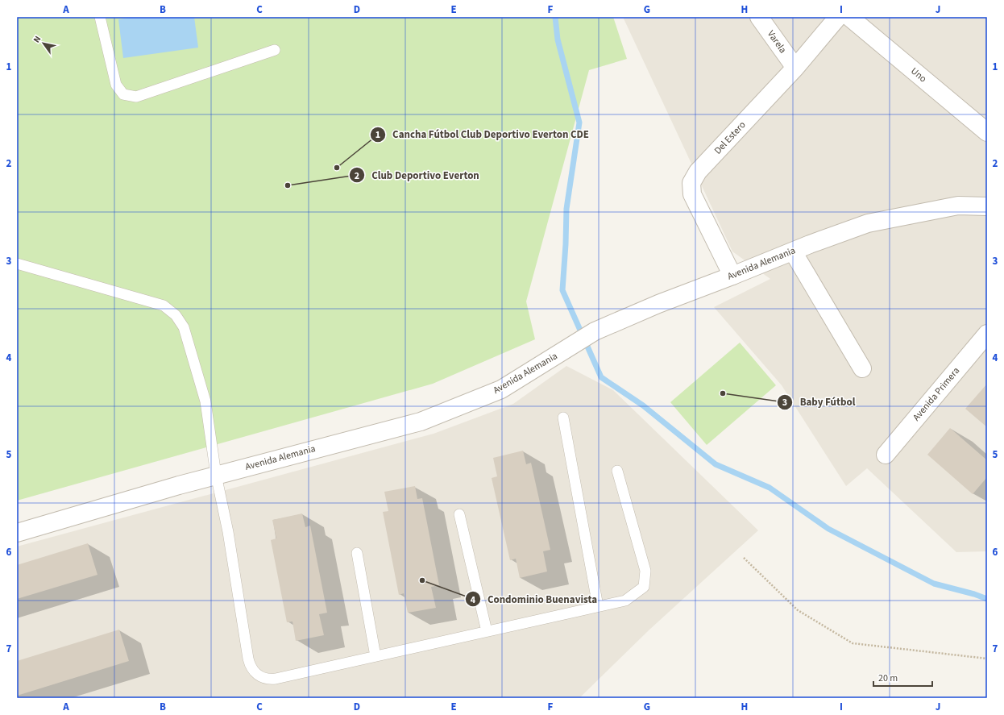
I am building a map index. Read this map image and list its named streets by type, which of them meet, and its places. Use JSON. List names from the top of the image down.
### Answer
{
  "streets": {
    "street": [
      "Varela",
      "Uno",
      "Del Estero",
      "Avenida Alemania",
      "Avenida Primera"
    ]
  },
  "crossings": [
    ["Varela", "Del Estero"],
    ["Del Estero", "Avenida Alemania"]
  ],
  "places": [
    "Cancha Fútbol Club Deportivo Everton CDE",
    "Club Deportivo Everton",
    "Baby Fútbol",
    "Condominio Buenavista"
  ],
  "scale_bar": "20 m",
  "north": "top left",
  "grid": {
    "columns": [
      "A",
      "B",
      "C",
      "D",
      "E",
      "F",
      "G",
      "H",
      "I",
      "J"
    ],
    "rows": [
      "1",
      "2",
      "3",
      "4",
      "5",
      "6",
      "7"
    ]
  }
}
